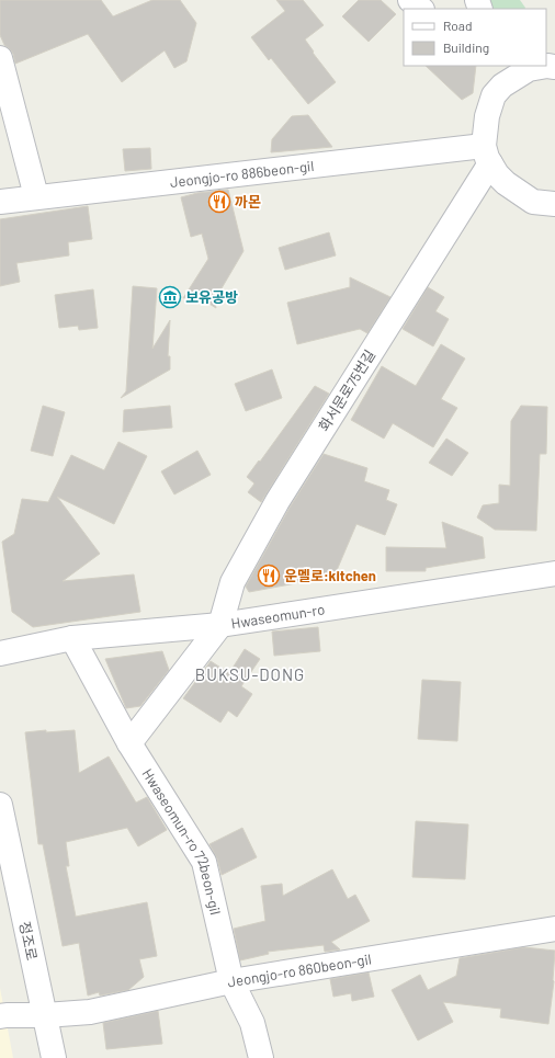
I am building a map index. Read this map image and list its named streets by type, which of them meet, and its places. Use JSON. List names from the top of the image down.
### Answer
{
  "streets": {
    "street": [
      "Jeongjo-ro 886beon-gil",
      "화서문로75번길",
      "Hwaseomun-ro",
      "Hwaseomun-ro 72beon-gil",
      "정조로",
      "Jeongjo-ro 860beon-gil"
    ]
  },
  "crossings": [
    ["Jeongjo-ro 886beon-gil", "화서문로75번길"],
    ["화서문로75번길", "Hwaseomun-ro"],
    ["Hwaseomun-ro", "Hwaseomun-ro 72beon-gil"],
    ["Hwaseomun-ro 72beon-gil", "Jeongjo-ro 860beon-gil"],
    ["정조로", "Jeongjo-ro 860beon-gil"]
  ],
  "districts": ["BUKSU-DONG"],
  "places": {
    "restaurant": ["까몬", "운멜로:kitchen"],
    "museum": ["보유공방"]
  },
  "legend": ["Road", "Building"]
}
